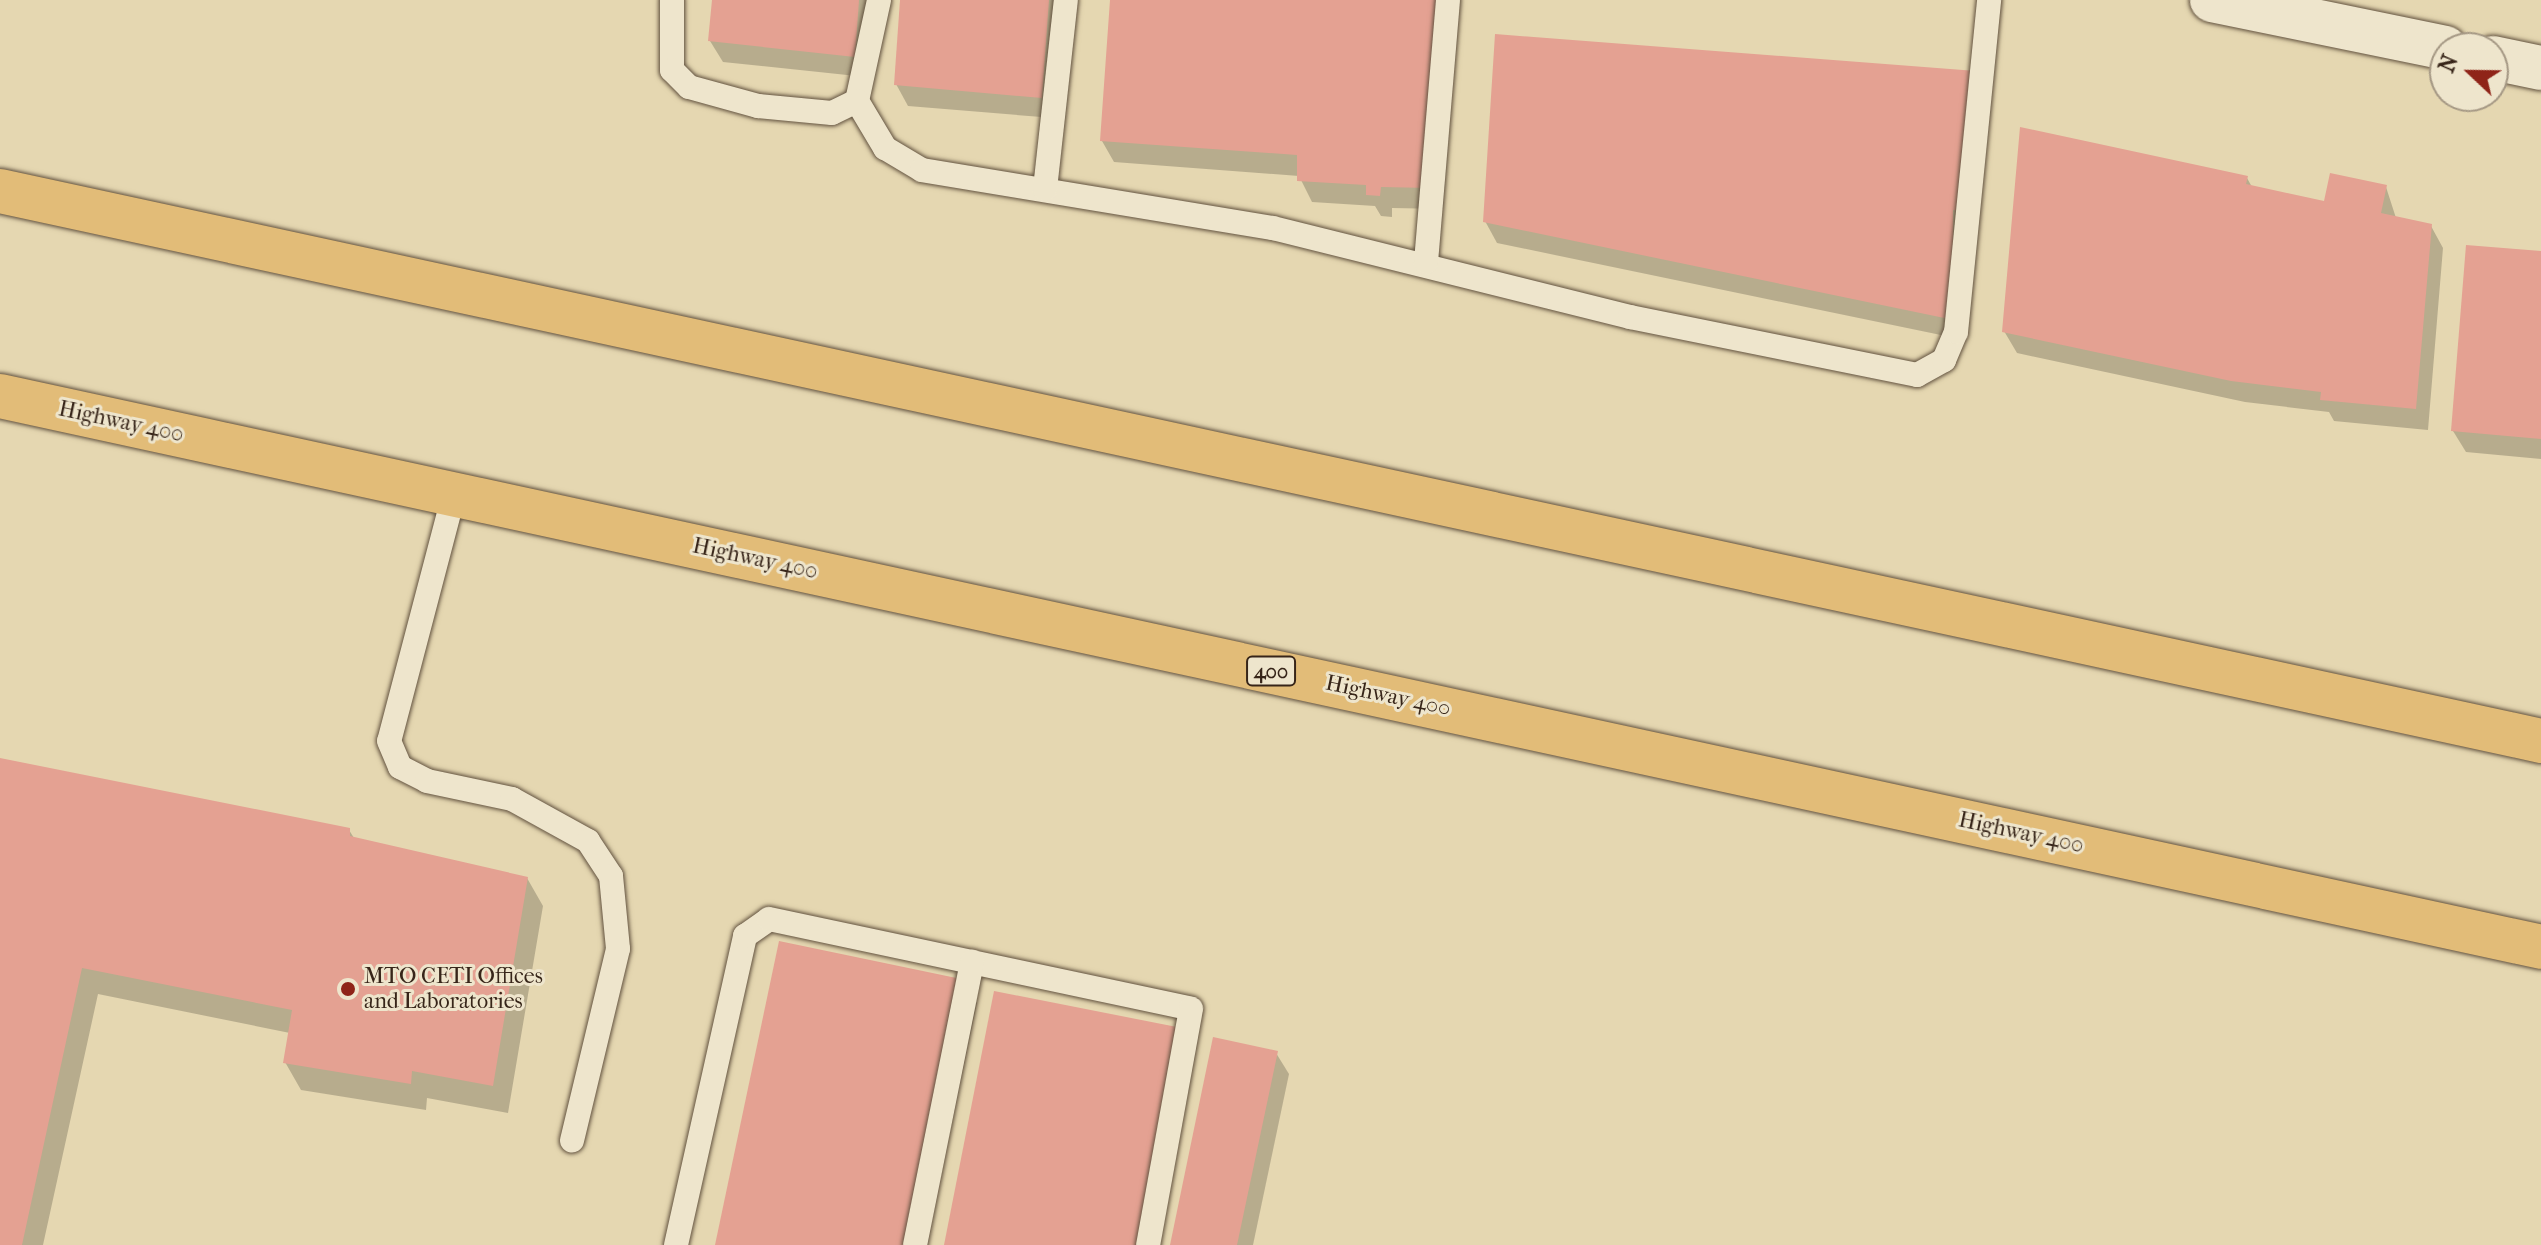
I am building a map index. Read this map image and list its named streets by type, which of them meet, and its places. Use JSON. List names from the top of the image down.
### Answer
{
  "streets": {
    "highway": ["Highway 400", "400"]
  },
  "places": ["MTO CETI Offices and Laboratories"],
  "north": "left"
}
